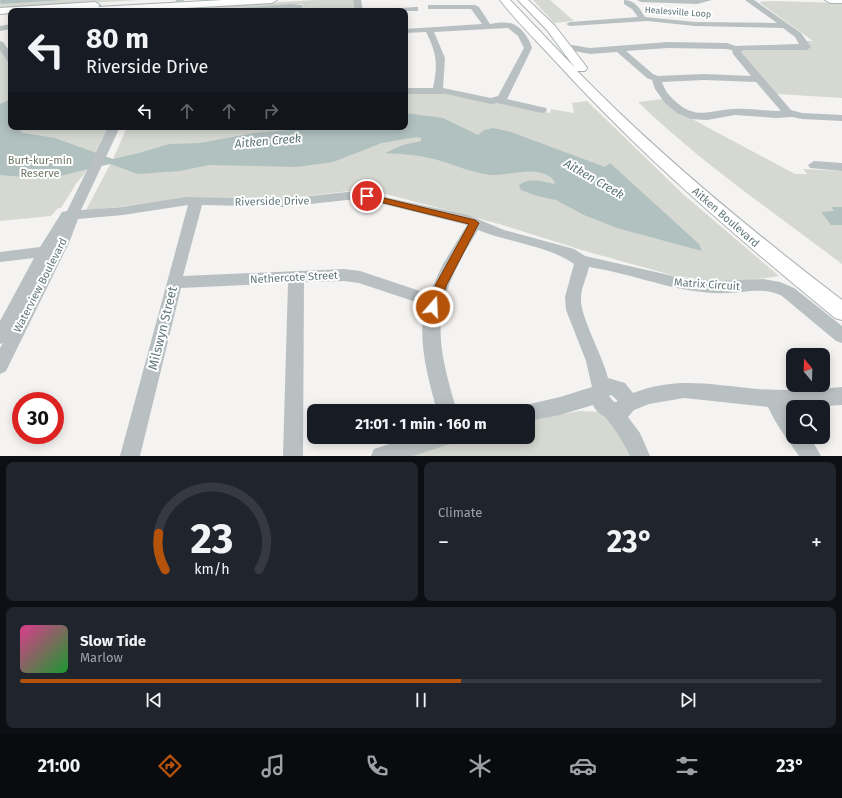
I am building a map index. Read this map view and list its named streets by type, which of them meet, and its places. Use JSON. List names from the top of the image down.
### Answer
{
  "streets": {
    "main road": ["Aitken Boulevard"],
    "street": [
      "Healesville Loop",
      "Riverside Drive",
      "Nethercote Street",
      "Matrix Circuit",
      "Waterview Boulevard",
      "Milswyn Street"
    ]
  },
  "crossings": [
    ["Riverside Drive", "Matrix Circuit"],
    ["Riverside Drive", "Waterview Boulevard"],
    ["Riverside Drive", "Milswyn Street"],
    ["Nethercote Street", "Milswyn Street"]
  ],
  "water": ["Aitken Creek"],
  "parks": ["Burt-kur-min Reserve"],
  "north": "top",
  "page": {
    "turn": ["80 m", "Riverside Drive"],
    "limit": "30",
    "trip": "21:01 · 1 min · 160 m",
    "tile": "Climate",
    "heat": ["−", "23°", "+"],
    "song": ["Slow Tide", "Marlow"],
    "tabs": ["21:00", "23°"],
    "gauge": ["23", "km/h"]
  }
}
